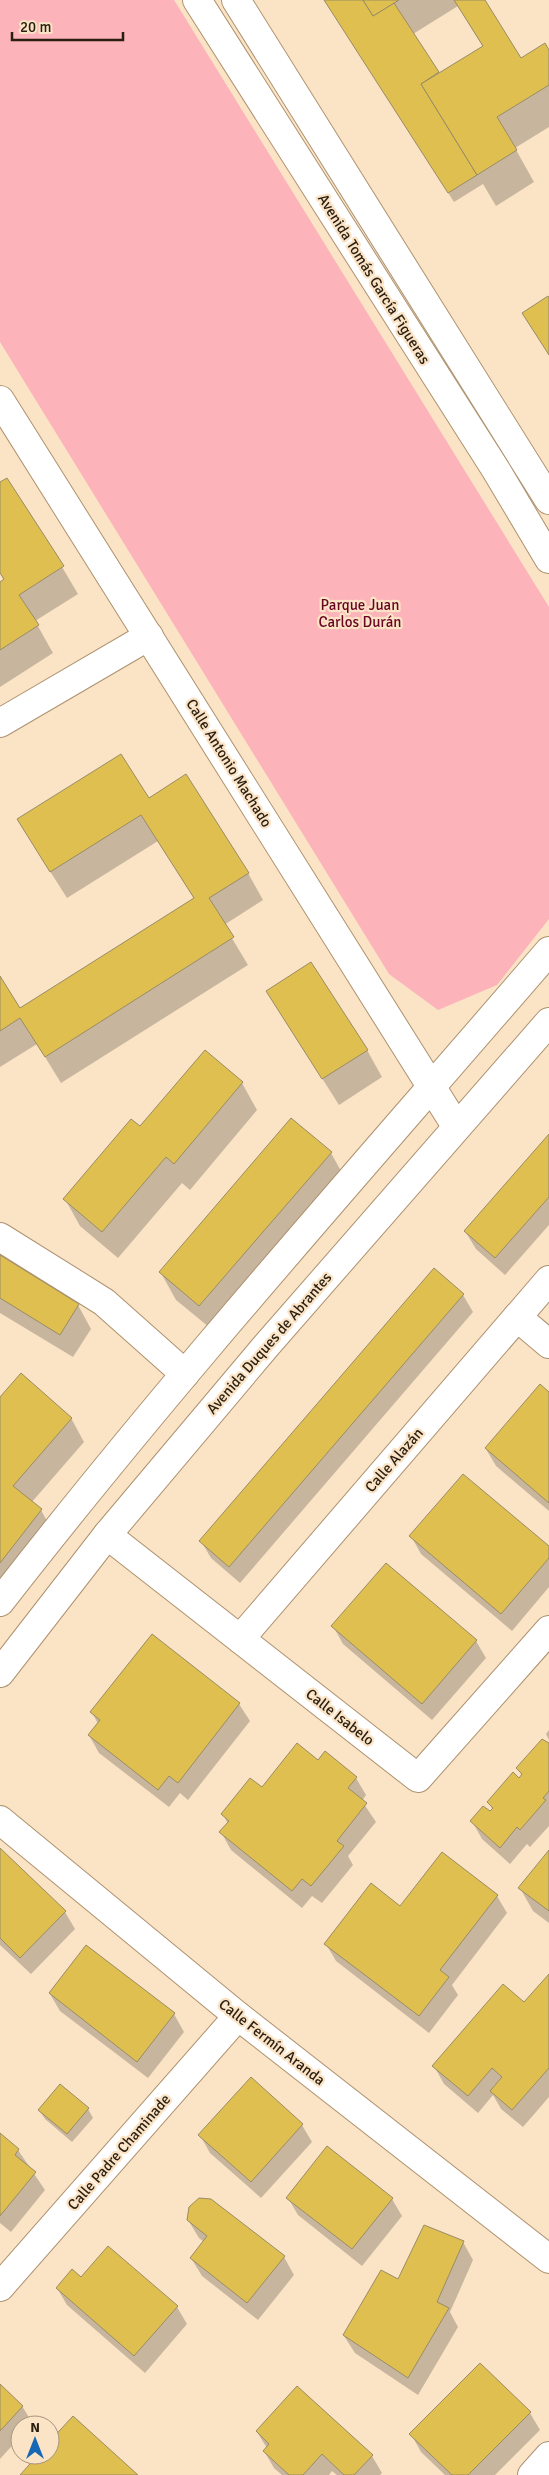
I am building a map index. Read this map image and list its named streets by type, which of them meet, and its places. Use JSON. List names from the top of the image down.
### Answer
{
  "streets": {
    "street": [
      "Avenida Tomás García Figueras",
      "Calle Antonio Machado",
      "Avenida Duques de Abrantes",
      "Calle Alazán",
      "Calle Isabelo",
      "Calle Fermín Aranda",
      "Calle Padre Chaminade"
    ]
  },
  "crossings": [
    ["Calle Antonio Machado", "Avenida Duques de Abrantes"],
    ["Avenida Duques de Abrantes", "Calle Isabelo"],
    ["Calle Alazán", "Calle Isabelo"],
    ["Calle Fermín Aranda", "Calle Padre Chaminade"]
  ],
  "parks": ["Parque Juan Carlos Durán"],
  "scale_bar": "20 m",
  "north": "top"
}
